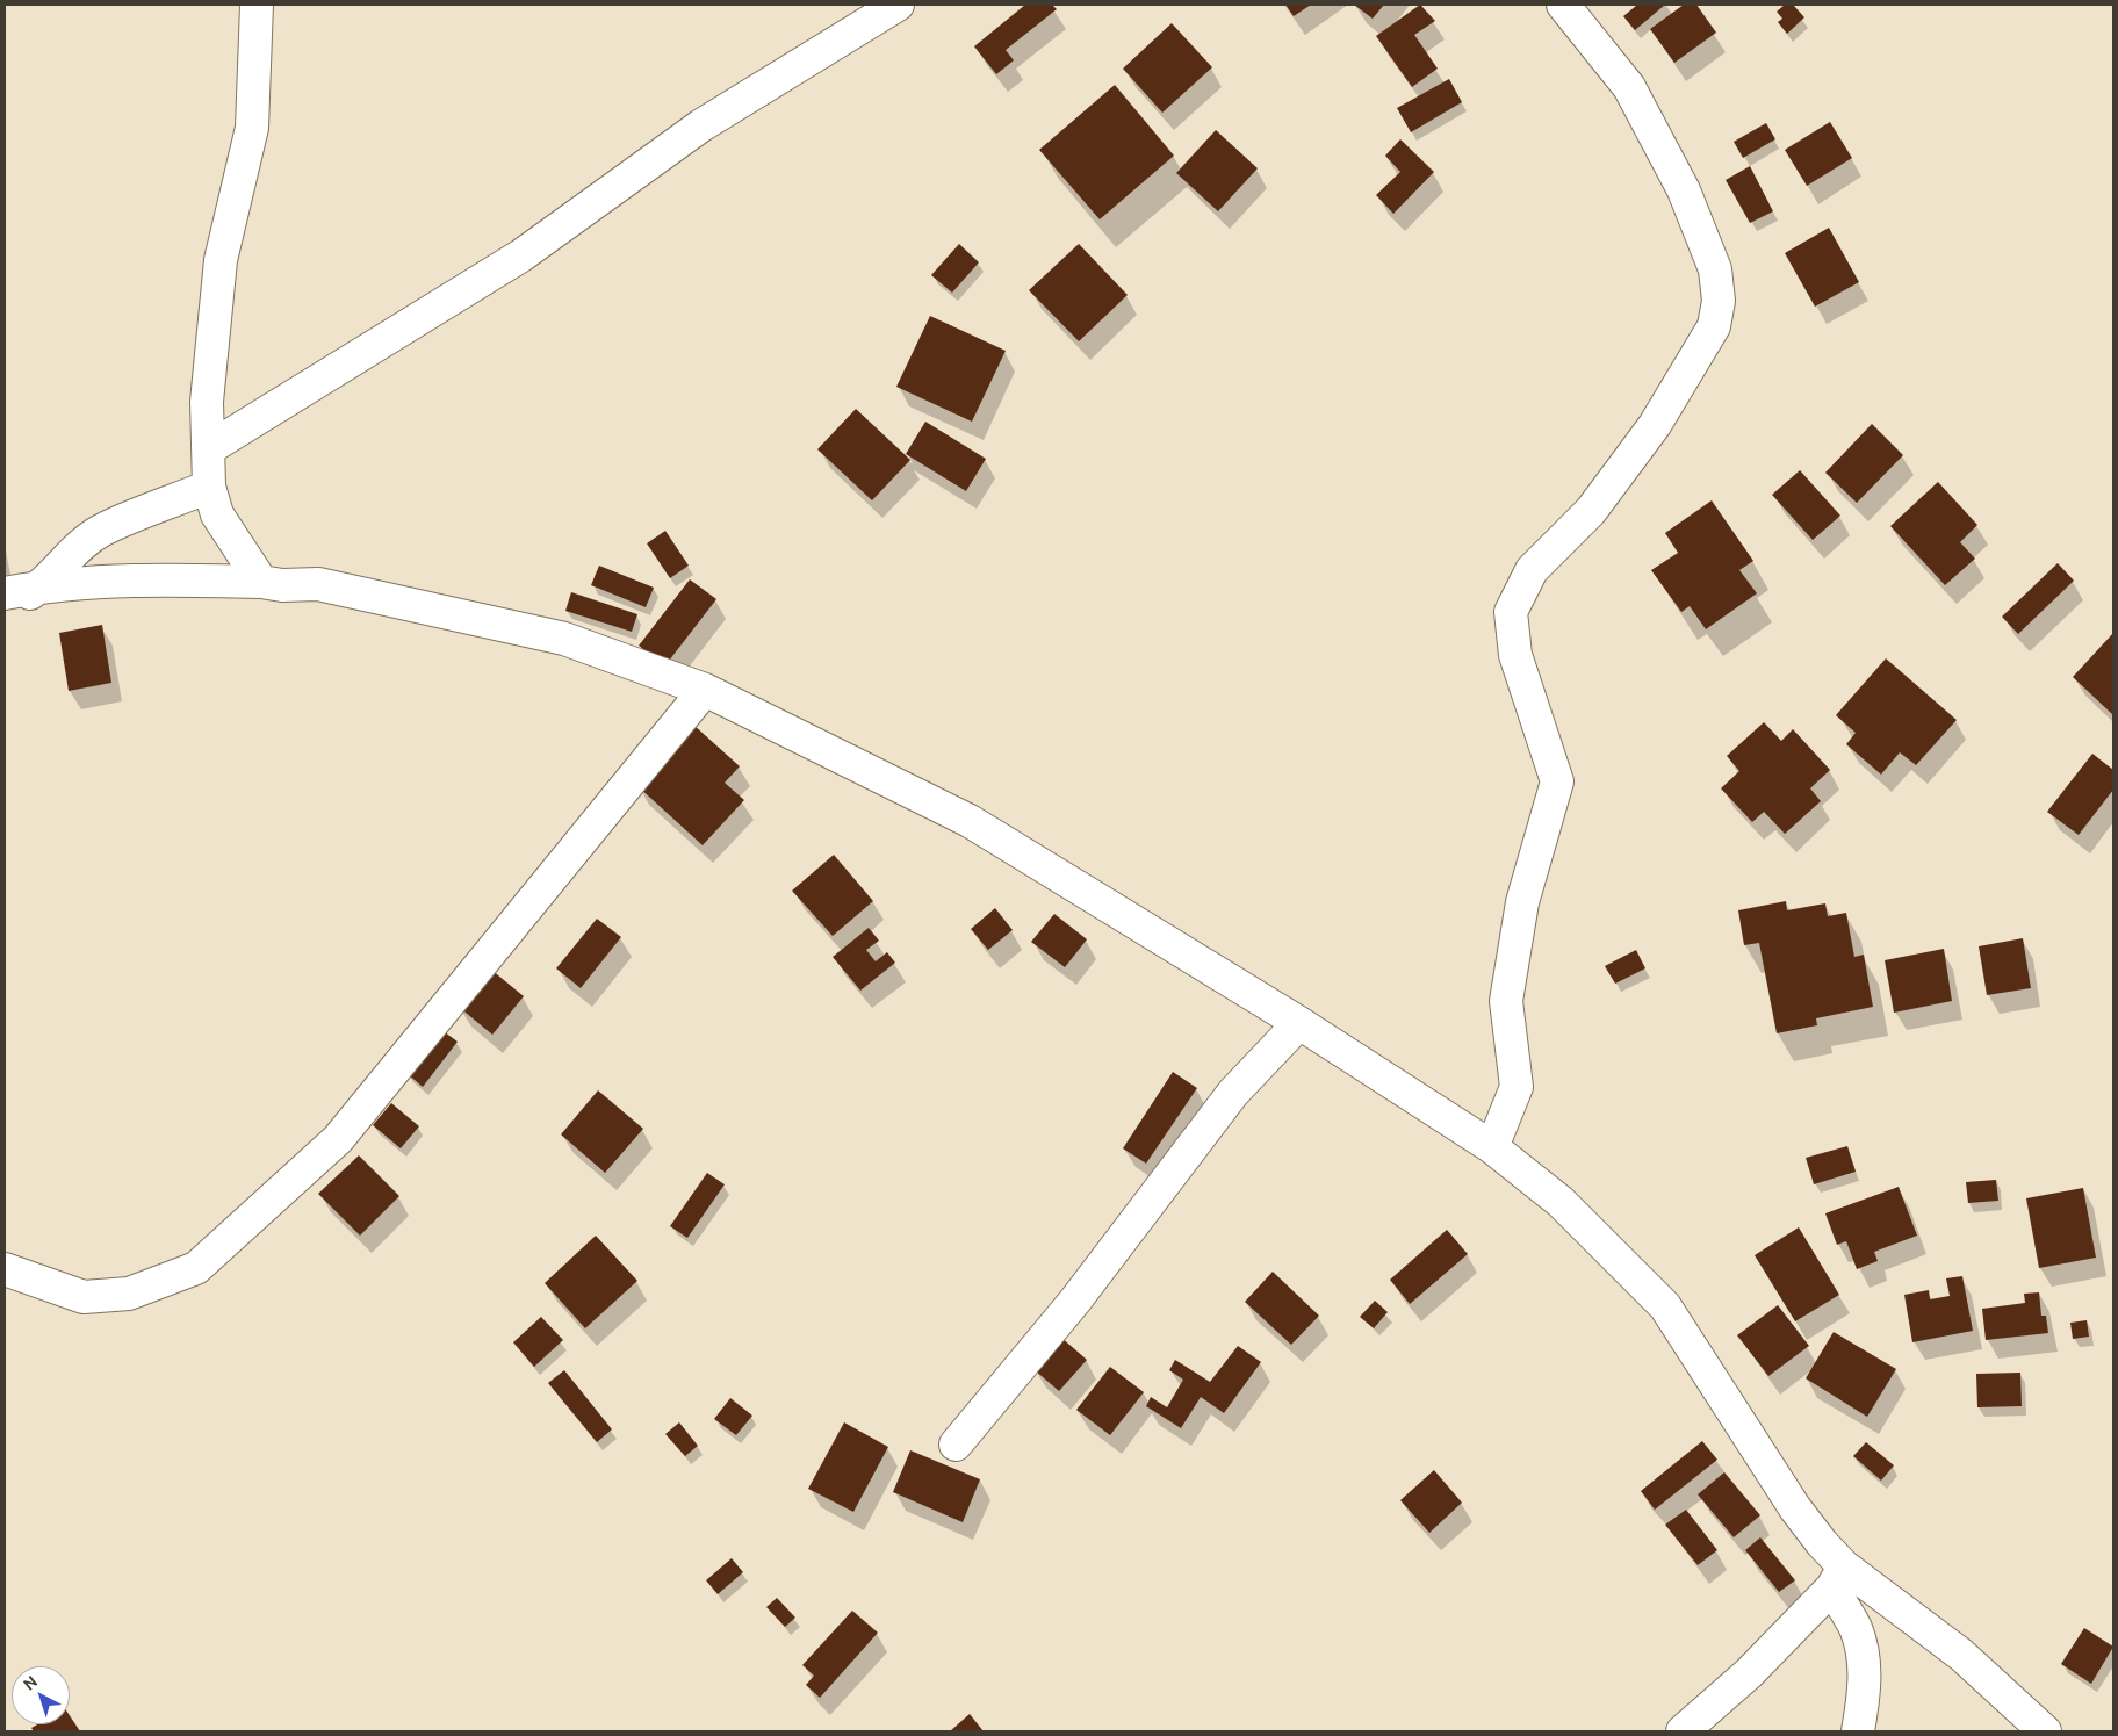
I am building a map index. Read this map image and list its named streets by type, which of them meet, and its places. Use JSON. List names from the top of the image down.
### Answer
{
  "north": "top left"
}
